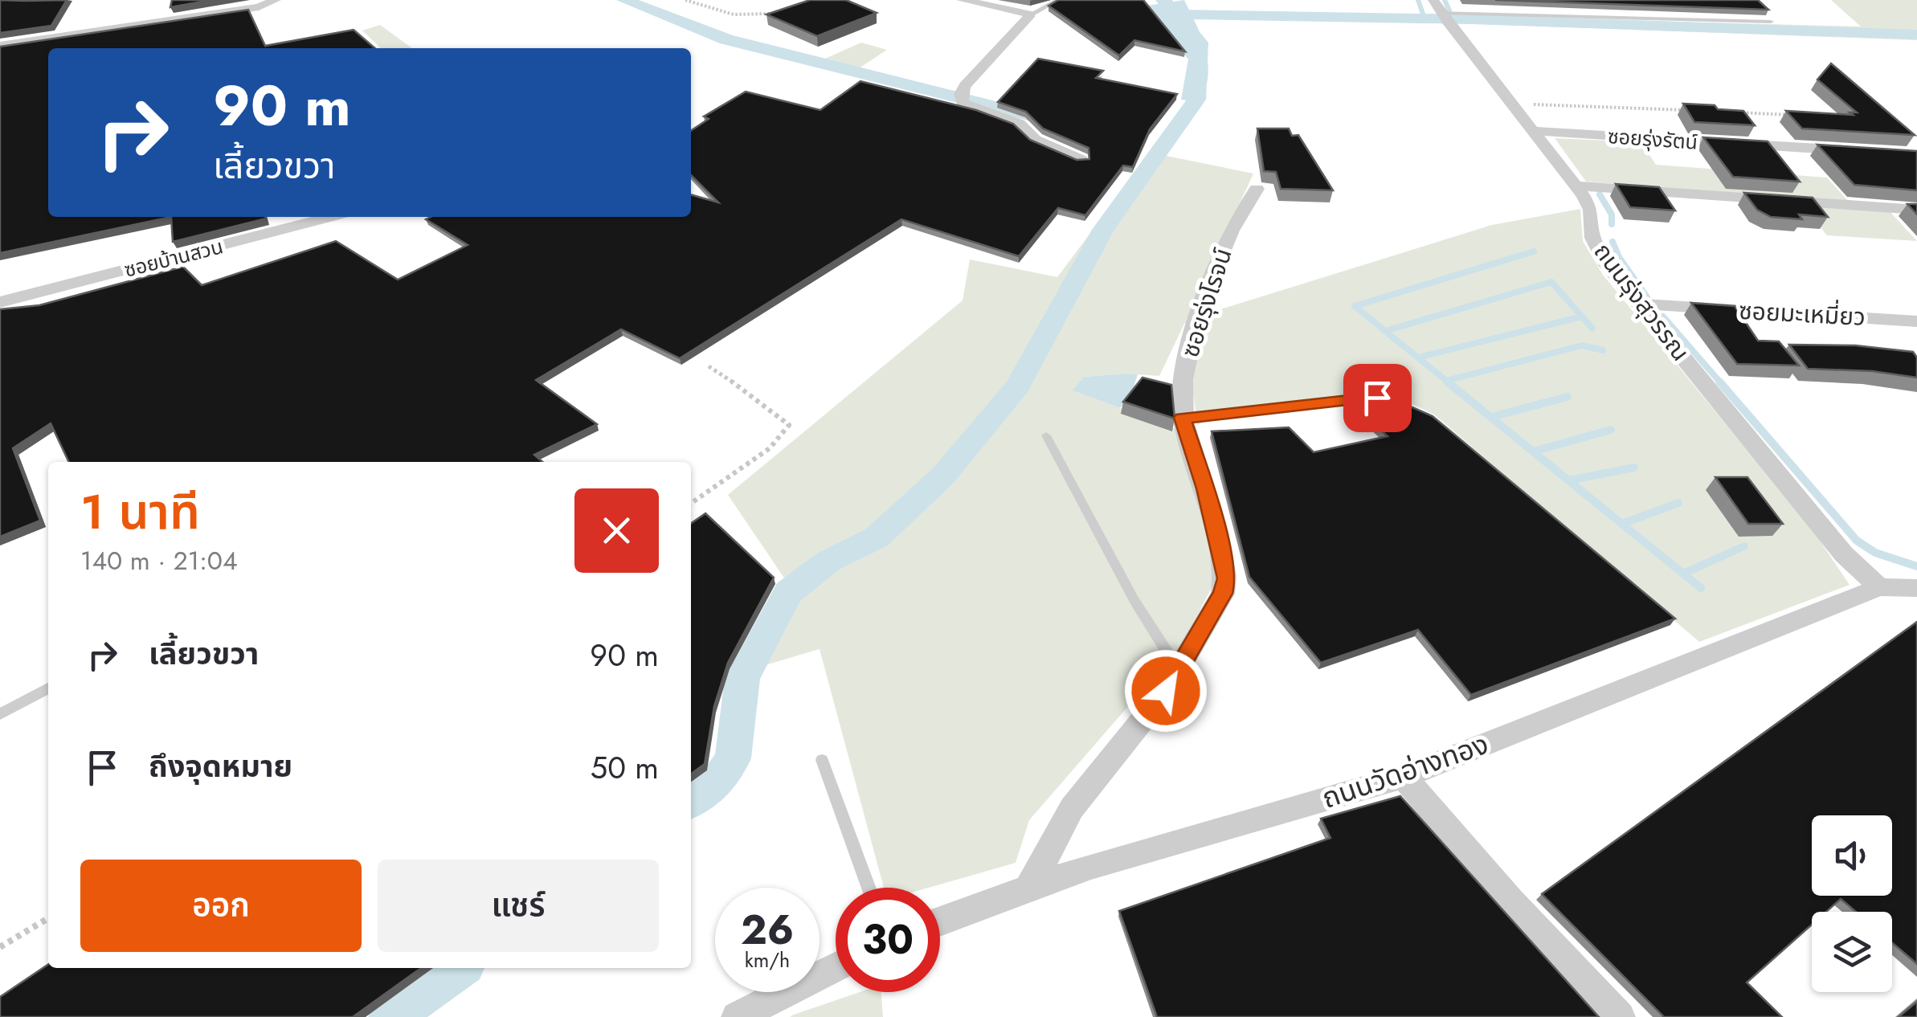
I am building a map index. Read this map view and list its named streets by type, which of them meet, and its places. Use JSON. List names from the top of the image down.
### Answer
{
  "streets": {
    "street": [
      "ซอยรุ่งรัตน์",
      "ซอยบ้านสวน",
      "ถนนรุ่งสุวรรณ",
      "ซอยรุ่งโรจน์",
      "ซอยมะเหมี่ยว",
      "ถนนวัดอ่างทอง"
    ]
  },
  "crossings": [
    ["ซอยรุ่งรัตน์", "ถนนรุ่งสุวรรณ"],
    ["ถนนรุ่งสุวรรณ", "ซอยมะเหมี่ยว"],
    ["ถนนรุ่งสุวรรณ", "ถนนวัดอ่างทอง"],
    ["ซอยรุ่งโรจน์", "ถนนวัดอ่างทอง"]
  ],
  "page": {
    "turn": ["90 m", "เลี้ยวขวา"],
    "heading": ["1 นาที", "140 m · 21:04"],
    "list": [
      {
        "name": "เลี้ยวขวา",
        "value": "90 m"
      },
      {
        "name": "ถึงจุดหมาย",
        "value": "50 m"
      }
    ],
    "buttons": ["ออก", "แชร์"],
    "speed": "26 km/h",
    "limit": "30"
  }
}
